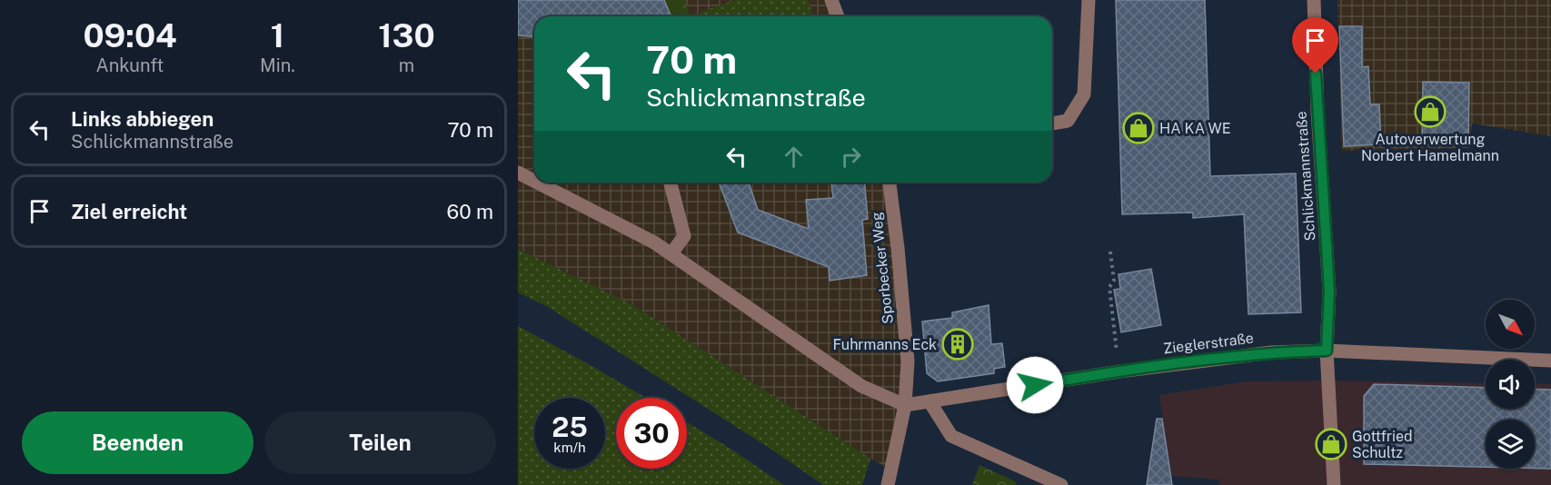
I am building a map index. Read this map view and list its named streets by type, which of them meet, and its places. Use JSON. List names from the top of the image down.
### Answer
{
  "streets": {
    "street": ["Schlickmannstraße", "Sporbecker Weg", "Zieglerstraße"]
  },
  "crossings": [
    ["Schlickmannstraße", "Zieglerstraße"],
    ["Sporbecker Weg", "Zieglerstraße"]
  ],
  "places": {
    "shop": ["Autoverwertung Norbert Hamelmann", "HA KA WE", "Gottfried Schultz"],
    "building": ["Fuhrmanns Eck"]
  },
  "north": "bottom right",
  "page": {
    "eta": [
      "09:04",
      "Ankunft",
      "1",
      "Min.",
      "130",
      "m"
    ],
    "turn": ["70 m", "Schlickmannstraße"],
    "list": [
      {
        "name": "Links abbiegen",
        "note": "Schlickmannstraße",
        "value": "70 m"
      },
      {
        "name": "Ziel erreicht",
        "value": "60 m"
      }
    ],
    "speed": "25 km/h",
    "limit": "30",
    "buttons": ["Beenden", "Teilen"]
  }
}
